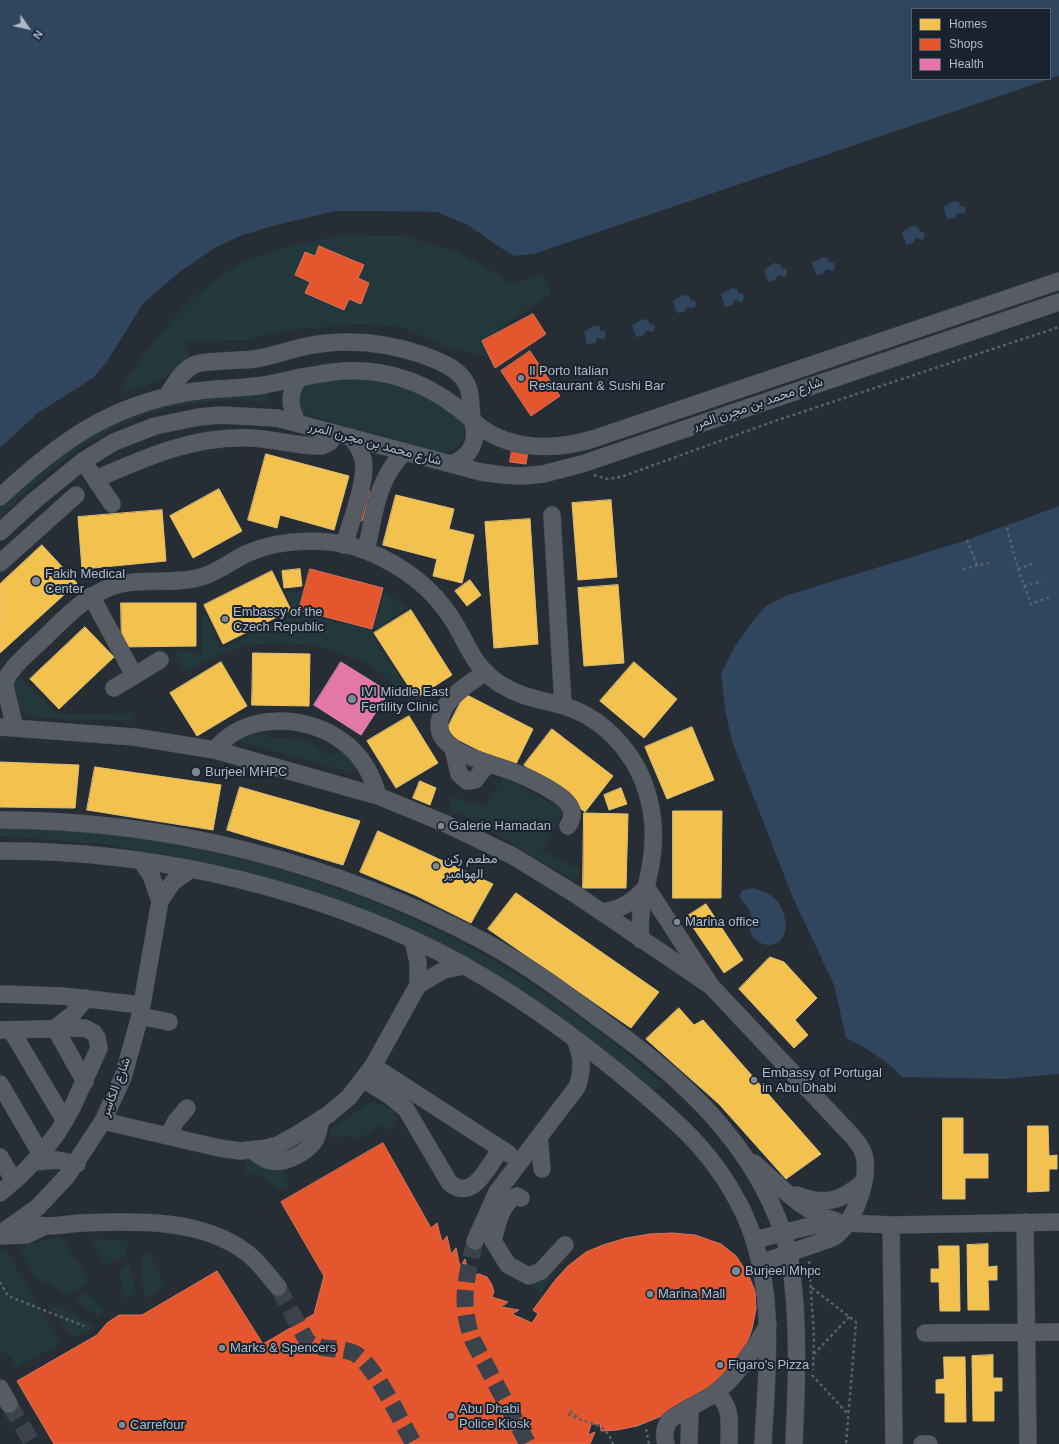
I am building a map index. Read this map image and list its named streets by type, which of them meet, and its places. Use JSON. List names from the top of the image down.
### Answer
{
  "streets": {
    "street": ["شارع محمد بن مجرن المرر", "شارع الكَاسِر"]
  },
  "places": [
    "Il Porto Italian Restaurant & Sushi Bar",
    "Fakih Medical Center",
    "Embassy of the Czech Republic",
    "IVI Middle East Fertility Clinic",
    "Burjeel MHPC",
    "Galerie Hamadan",
    "مطعم ركن الهوامير",
    "Marina office",
    "Embassy of Portugal in Abu Dhabi",
    "Burjeel Mhpc",
    "Marina Mall",
    "Marks & Spencers",
    "Figaro's Pizza",
    "Abu Dhabi Police Kiosk",
    "Carrefour"
  ],
  "legend": ["Homes", "Shops", "Health"],
  "north": "bottom right"
}
